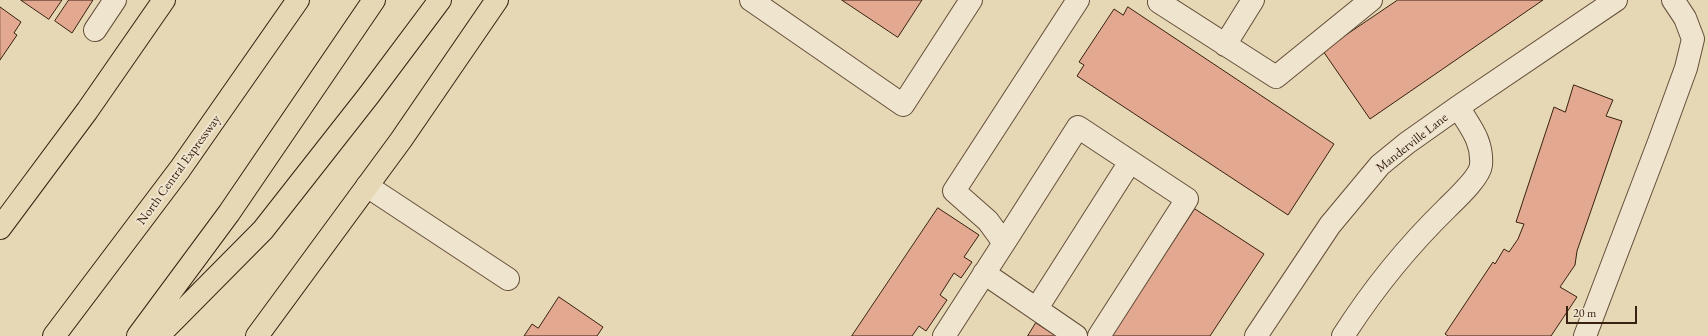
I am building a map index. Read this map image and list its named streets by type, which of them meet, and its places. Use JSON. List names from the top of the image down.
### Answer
{
  "streets": {
    "main road": ["North Central Expressway"],
    "street": ["Manderville Lane"]
  },
  "scale_bar": "20 m"
}
